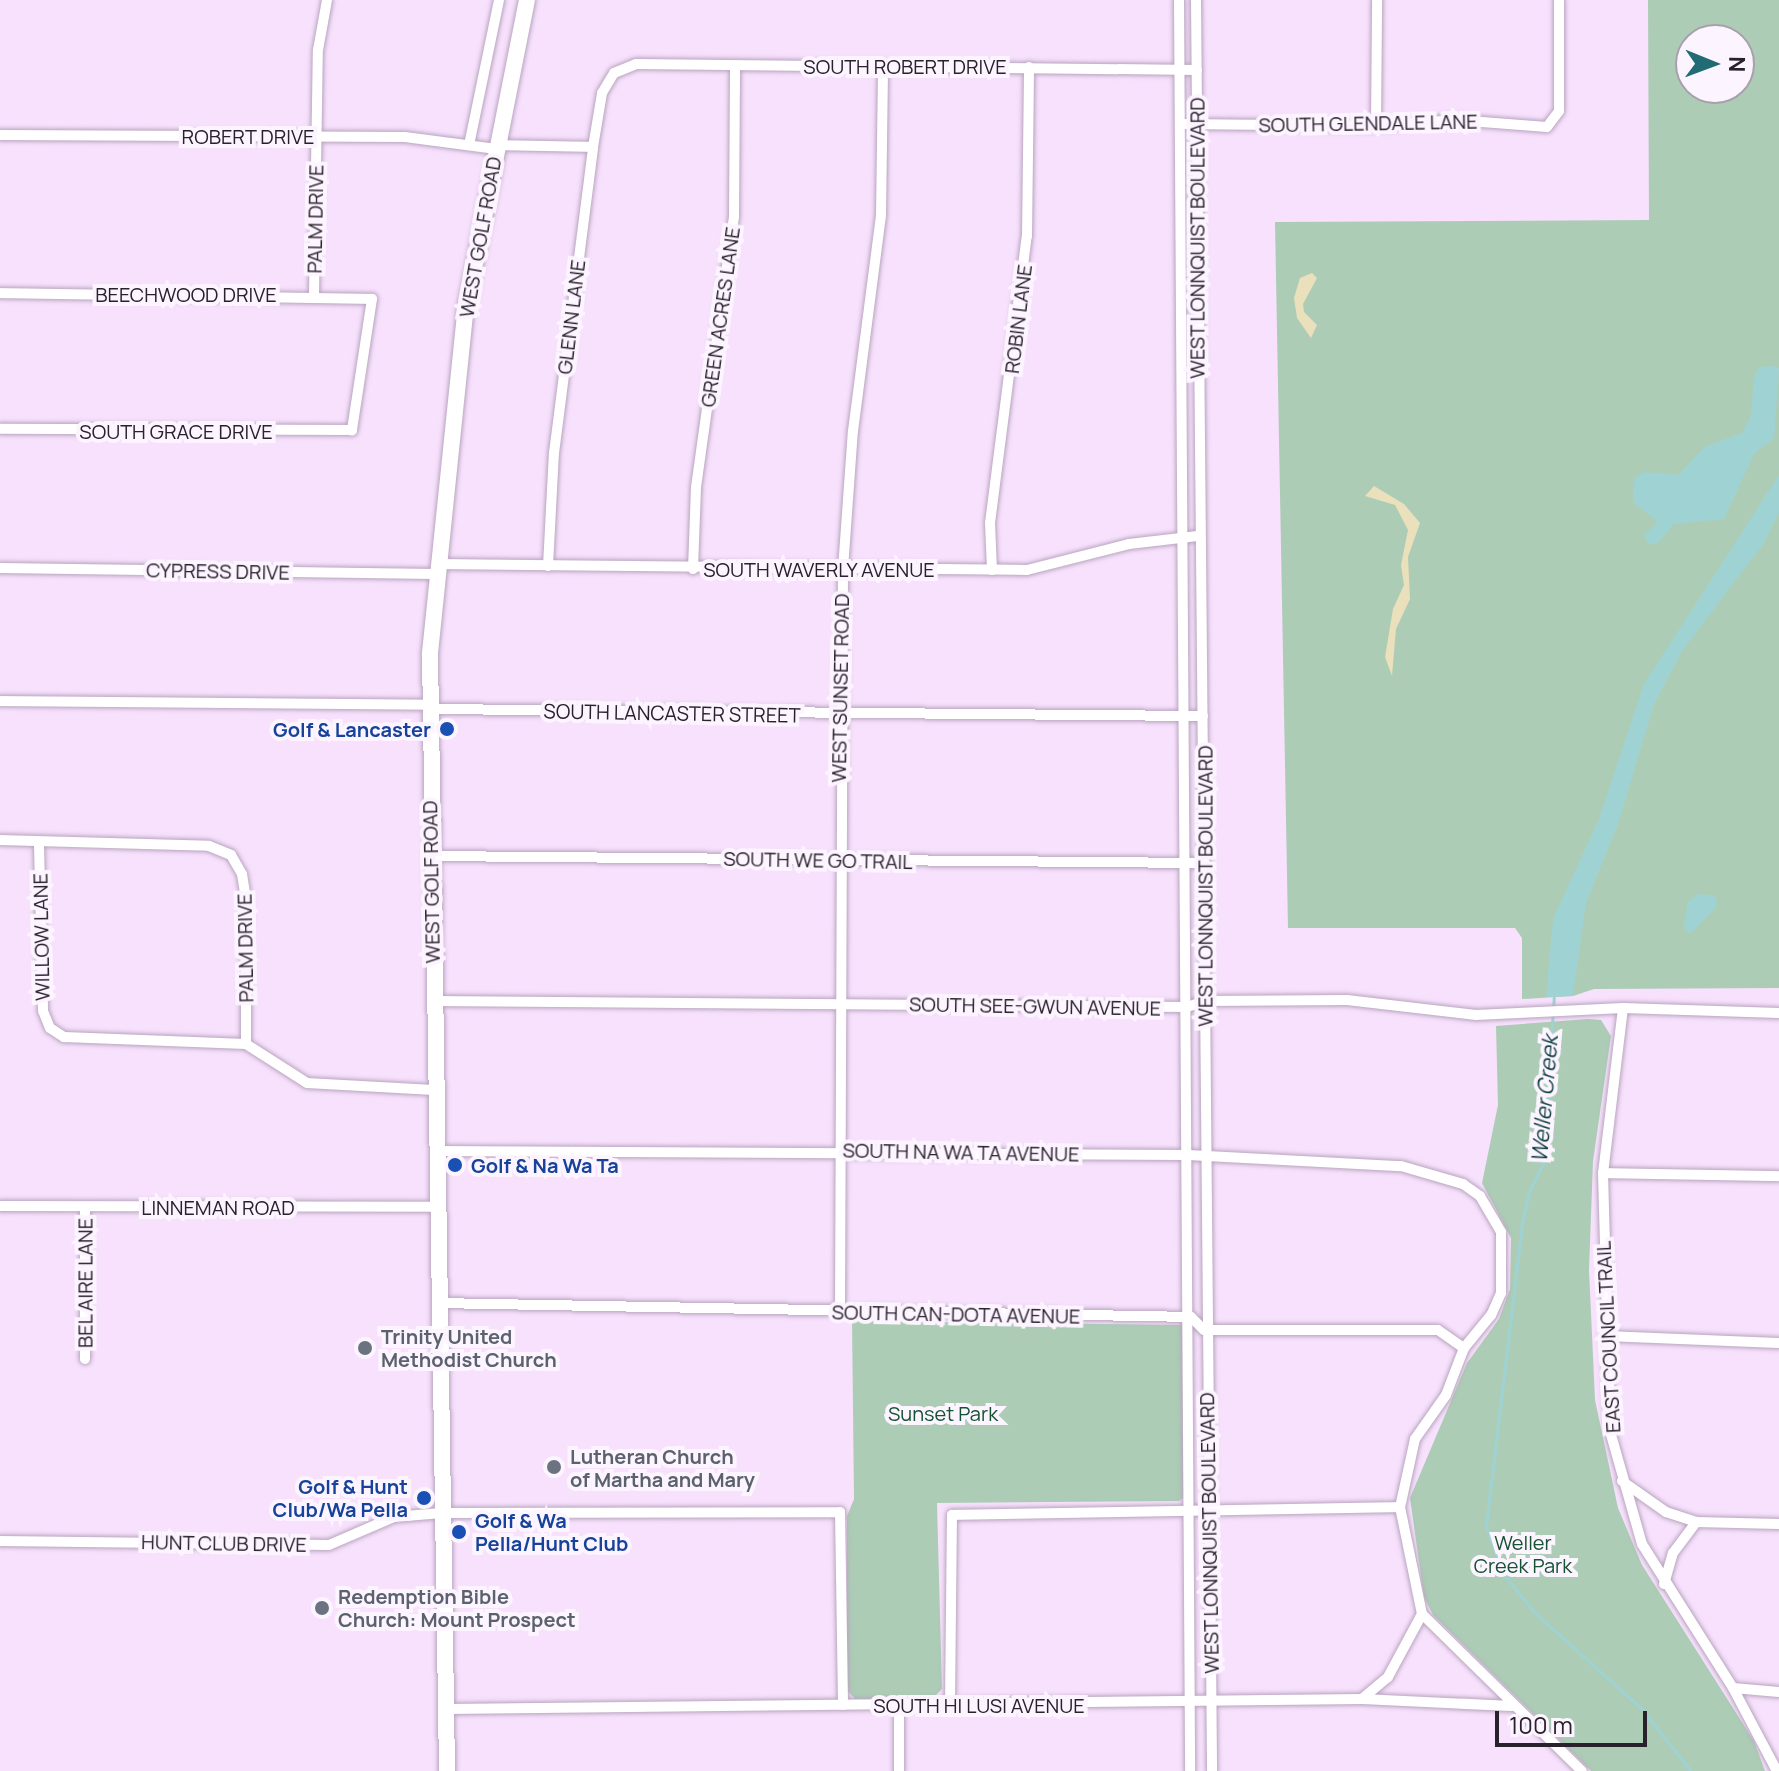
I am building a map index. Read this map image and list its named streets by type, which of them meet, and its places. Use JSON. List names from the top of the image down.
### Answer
{
  "streets": {
    "main road": ["WEST GOLF ROAD"],
    "street": [
      "SOUTH ROBERT DRIVE",
      "SOUTH GLENDALE LANE",
      "ROBERT DRIVE",
      "PALM DRIVE",
      "WEST LONNQUIST BOULEVARD",
      "BEECHWOOD DRIVE",
      "GLENN LANE",
      "GREEN ACRES LANE",
      "ROBIN LANE",
      "SOUTH GRACE DRIVE",
      "SOUTH WAVERLY AVENUE",
      "CYPRESS DRIVE",
      "WEST SUNSET ROAD",
      "SOUTH LANCASTER STREET",
      "SOUTH WE GO TRAIL",
      "WILLOW LANE",
      "SOUTH SEE-GWUN AVENUE",
      "SOUTH NA WA TA AVENUE",
      "LINNEMAN ROAD",
      "BEL AIRE LANE",
      "SOUTH CAN-DOTA AVENUE",
      "EAST COUNCIL TRAIL",
      "HUNT CLUB DRIVE",
      "SOUTH HI LUSI AVENUE"
    ]
  },
  "crossings": [
    ["SOUTH ROBERT DRIVE", "WEST LONNQUIST BOULEVARD"],
    ["SOUTH ROBERT DRIVE", "GLENN LANE"],
    ["SOUTH ROBERT DRIVE", "GREEN ACRES LANE"],
    ["SOUTH ROBERT DRIVE", "ROBIN LANE"],
    ["SOUTH ROBERT DRIVE", "WEST SUNSET ROAD"],
    ["SOUTH GLENDALE LANE", "WEST LONNQUIST BOULEVARD"],
    ["ROBERT DRIVE", "PALM DRIVE"],
    ["ROBERT DRIVE", "WEST GOLF ROAD"],
    ["ROBERT DRIVE", "GLENN LANE"],
    ["PALM DRIVE", "BEECHWOOD DRIVE"],
    ["PALM DRIVE", "WILLOW LANE"],
    ["WEST GOLF ROAD", "SOUTH WAVERLY AVENUE"],
    ["WEST GOLF ROAD", "CYPRESS DRIVE"],
    ["WEST GOLF ROAD", "SOUTH LANCASTER STREET"],
    ["WEST GOLF ROAD", "SOUTH WE GO TRAIL"],
    ["WEST GOLF ROAD", "SOUTH SEE-GWUN AVENUE"],
    ["WEST GOLF ROAD", "SOUTH NA WA TA AVENUE"],
    ["WEST GOLF ROAD", "LINNEMAN ROAD"],
    ["WEST GOLF ROAD", "SOUTH CAN-DOTA AVENUE"],
    ["WEST GOLF ROAD", "HUNT CLUB DRIVE"],
    ["WEST GOLF ROAD", "SOUTH HI LUSI AVENUE"],
    ["WEST LONNQUIST BOULEVARD", "SOUTH WAVERLY AVENUE"],
    ["WEST LONNQUIST BOULEVARD", "SOUTH LANCASTER STREET"],
    ["WEST LONNQUIST BOULEVARD", "SOUTH WE GO TRAIL"],
    ["WEST LONNQUIST BOULEVARD", "SOUTH SEE-GWUN AVENUE"],
    ["WEST LONNQUIST BOULEVARD", "SOUTH NA WA TA AVENUE"],
    ["WEST LONNQUIST BOULEVARD", "SOUTH CAN-DOTA AVENUE"],
    ["WEST LONNQUIST BOULEVARD", "SOUTH HI LUSI AVENUE"],
    ["BEECHWOOD DRIVE", "SOUTH GRACE DRIVE"],
    ["GLENN LANE", "SOUTH WAVERLY AVENUE"],
    ["GREEN ACRES LANE", "SOUTH WAVERLY AVENUE"],
    ["ROBIN LANE", "SOUTH WAVERLY AVENUE"],
    ["SOUTH WAVERLY AVENUE", "CYPRESS DRIVE"],
    ["SOUTH WAVERLY AVENUE", "WEST SUNSET ROAD"],
    ["WEST SUNSET ROAD", "SOUTH LANCASTER STREET"],
    ["WEST SUNSET ROAD", "SOUTH WE GO TRAIL"],
    ["WEST SUNSET ROAD", "SOUTH SEE-GWUN AVENUE"],
    ["WEST SUNSET ROAD", "SOUTH NA WA TA AVENUE"],
    ["WEST SUNSET ROAD", "SOUTH CAN-DOTA AVENUE"],
    ["SOUTH SEE-GWUN AVENUE", "EAST COUNCIL TRAIL"],
    ["LINNEMAN ROAD", "BEL AIRE LANE"],
    ["HUNT CLUB DRIVE", "SOUTH HI LUSI AVENUE"]
  ],
  "water": ["Weller Creek"],
  "parks": ["Sunset Park", "Weller Creek Park"],
  "places": [
    "Golf & Lancaster",
    "Golf & Na Wa Ta",
    "Trinity United Methodist Church",
    "Lutheran Church of Martha and Mary",
    "Golf & Hunt Club/Wa Pella",
    "Golf & Wa Pella/Hunt Club",
    "Redemption Bible Church: Mount Prospect"
  ],
  "scale_bar": "100 m",
  "north": "right"
}
